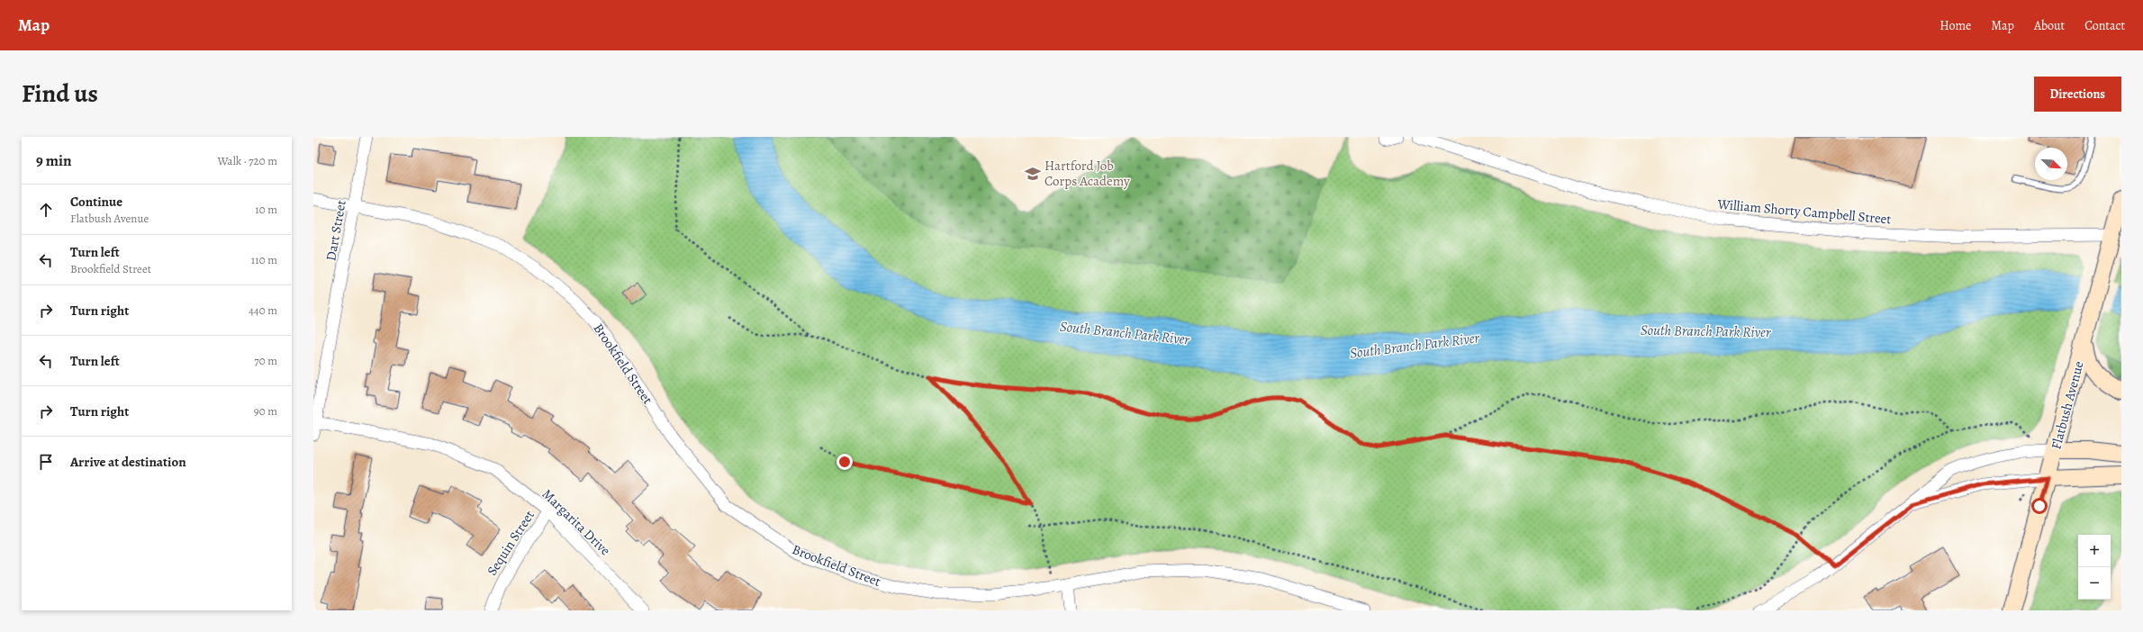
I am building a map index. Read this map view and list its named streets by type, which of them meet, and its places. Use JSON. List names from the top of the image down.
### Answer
{
  "streets": {
    "street": [
      "William Shorty Campbell Street",
      "Dart Street",
      "Brookfield Street",
      "Flatbush Avenue",
      "Margarita Drive",
      "Sequin Street"
    ]
  },
  "crossings": [
    ["William Shorty Campbell Street", "Flatbush Avenue"],
    ["Dart Street", "Brookfield Street"],
    ["Dart Street", "Margarita Drive"],
    ["Margarita Drive", "Sequin Street"]
  ],
  "water": ["South Branch Park River"],
  "places": {
    "school or university": ["Hartford Job Corps Academy"]
  },
  "north": "bottom right",
  "page": {
    "header": "Map",
    "nav": [
      "Home",
      "Map",
      "About",
      "Contact"
    ],
    "title": "Find us",
    "buttons": "Directions",
    "heading": ["9 min", "Walk · 720 m"],
    "list": [
      ["Continue", "Flatbush Avenue", "10 m"],
      ["Turn left", "Brookfield Street", "110 m"],
      ["Turn right", "440 m"],
      ["Turn left", "70 m"],
      ["Turn right", "90 m"],
      "Arrive at destination"
    ],
    "map_buttons": ["+", "−"]
  }
}
